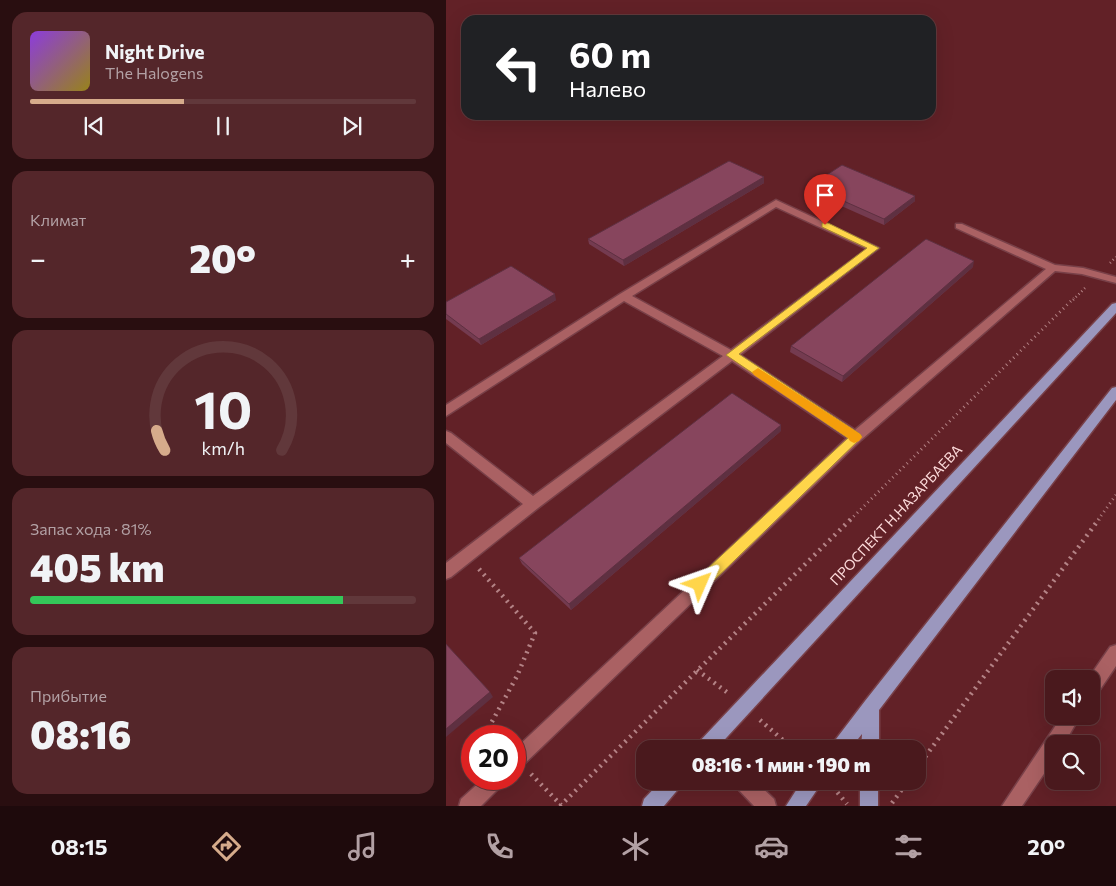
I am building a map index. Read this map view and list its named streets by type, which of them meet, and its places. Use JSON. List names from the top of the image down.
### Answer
{
  "streets": {
    "main road": ["ПРОСПЕКТ Н.НАЗАРБАЕВА"]
  },
  "page": {
    "turn": ["60 m", "Налево"],
    "song": ["Night Drive", "The Halogens"],
    "tile": [
      "Климат",
      ["Запас хода · 81%", "405 km"],
      ["Прибытие", "08:16"]
    ],
    "heat": ["−", "20°", "+"],
    "limit": "20",
    "trip": "08:16 · 1 мин · 190 m",
    "tabs": ["08:15", "20°"],
    "gauge": ["10", "km/h"]
  }
}
